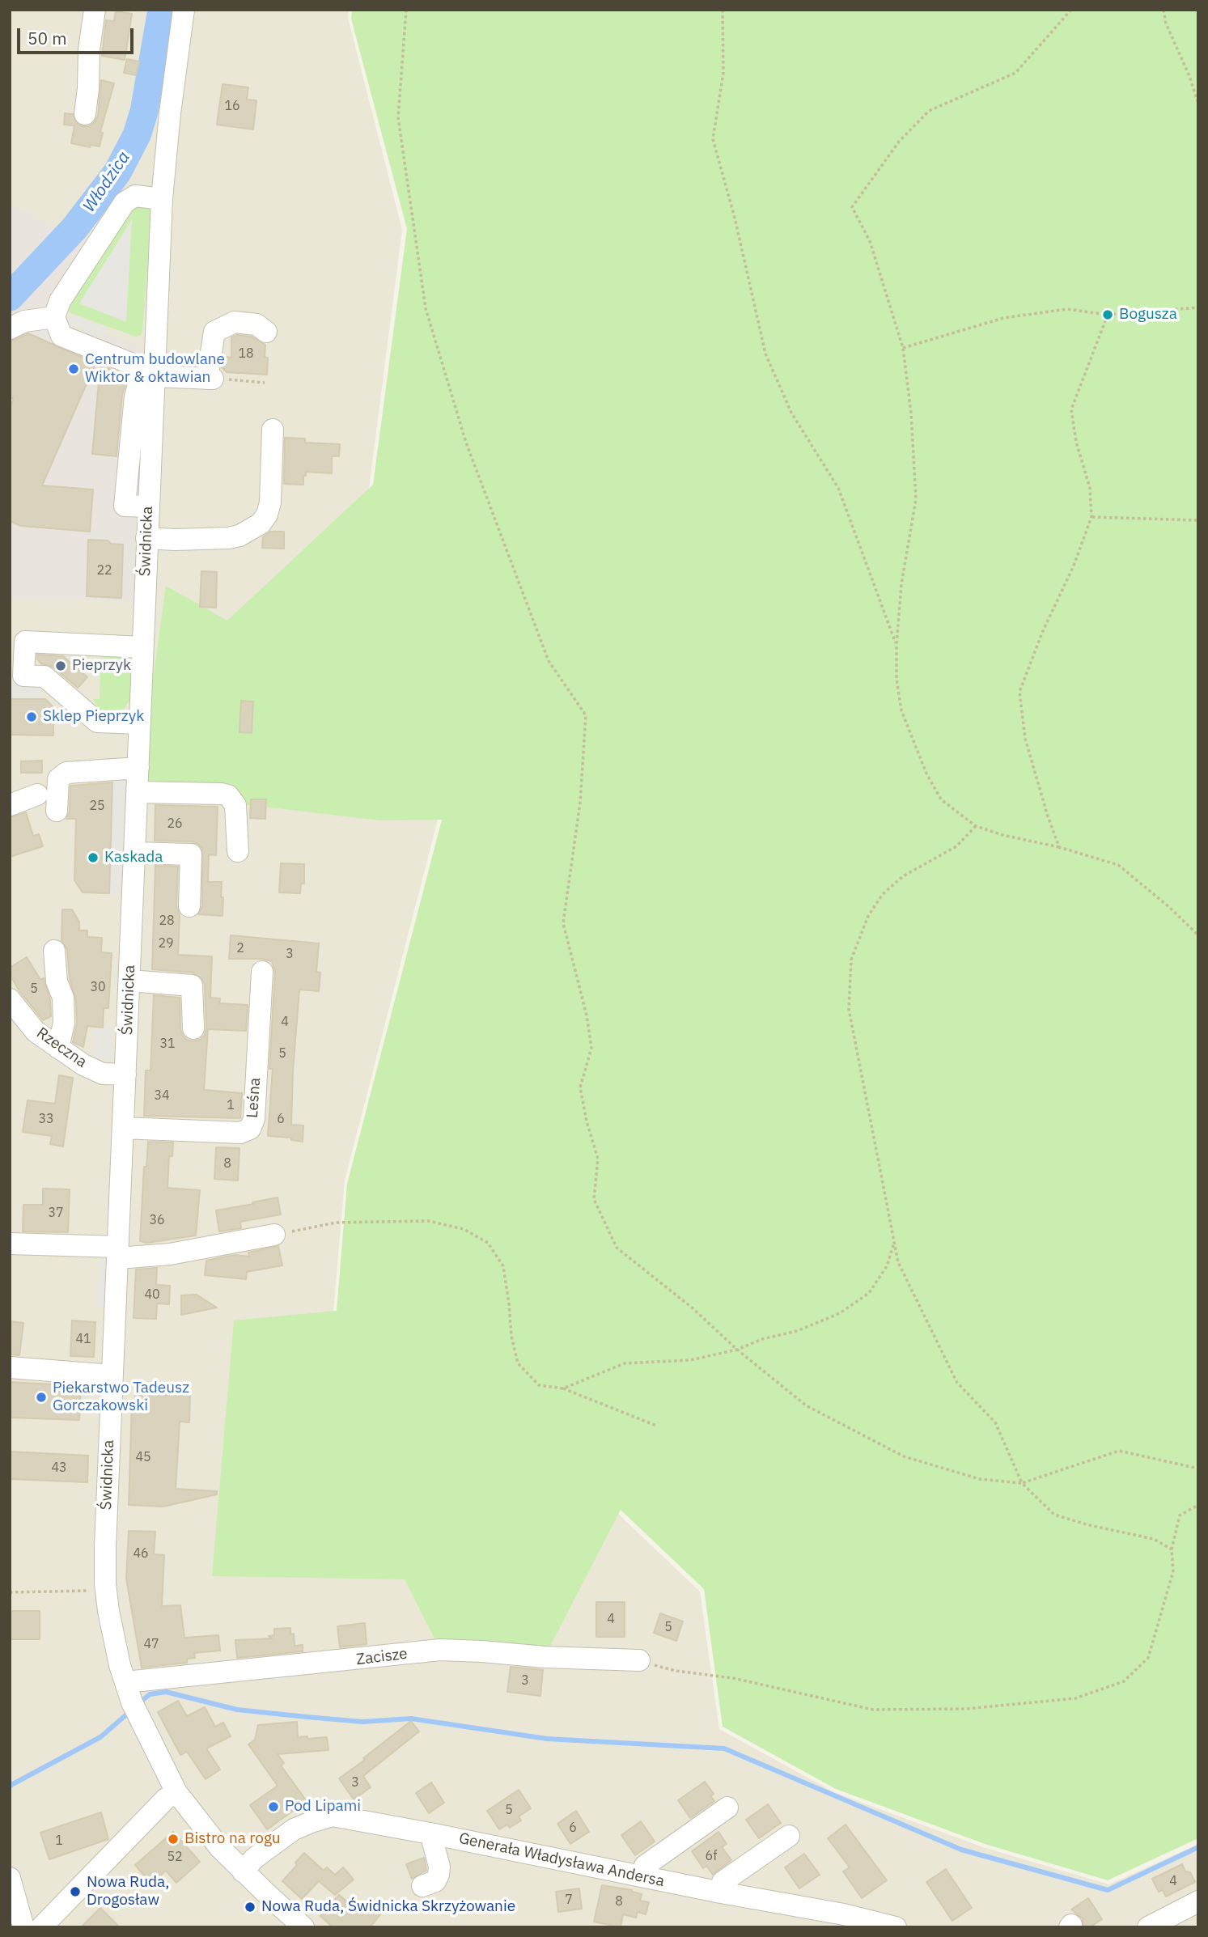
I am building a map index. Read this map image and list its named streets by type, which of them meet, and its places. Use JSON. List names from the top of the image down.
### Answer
{
  "streets": {
    "street": [
      "Świdnicka",
      "Rzeczna",
      "Leśna",
      "Zacisze",
      "Generała Władysława Andersa"
    ]
  },
  "crossings": [
    ["Świdnicka", "Rzeczna"],
    ["Świdnicka", "Leśna"],
    ["Świdnicka", "Zacisze"],
    ["Świdnicka", "Generała Władysława Andersa"]
  ],
  "water": ["Włodzica"],
  "places": [
    "Bogusza",
    "Centrum budowlane Wiktor & oktawian",
    "Pieprzyk",
    "Sklep Pieprzyk",
    "Kaskada",
    "Piekarstwo Tadeusz Gorczakowski",
    "Pod Lipami",
    "Bistro na rogu",
    "Nowa Ruda, Drogosław",
    "Nowa Ruda, Świdnicka Skrzyżowanie"
  ],
  "house_numbers": [
    "16",
    "18",
    "22",
    "25",
    "26",
    "28",
    "29",
    "2",
    "3",
    "30",
    "5",
    "4",
    "31",
    "5",
    "34",
    "1",
    "33",
    "6",
    "8",
    "37",
    "36",
    "40",
    "41",
    "45",
    "43",
    "46",
    "4",
    "5",
    "47",
    "3",
    "3",
    "5",
    "6",
    "1",
    "6f",
    "52",
    "4",
    "7",
    "8"
  ],
  "scale_bar": "50 m"
}
